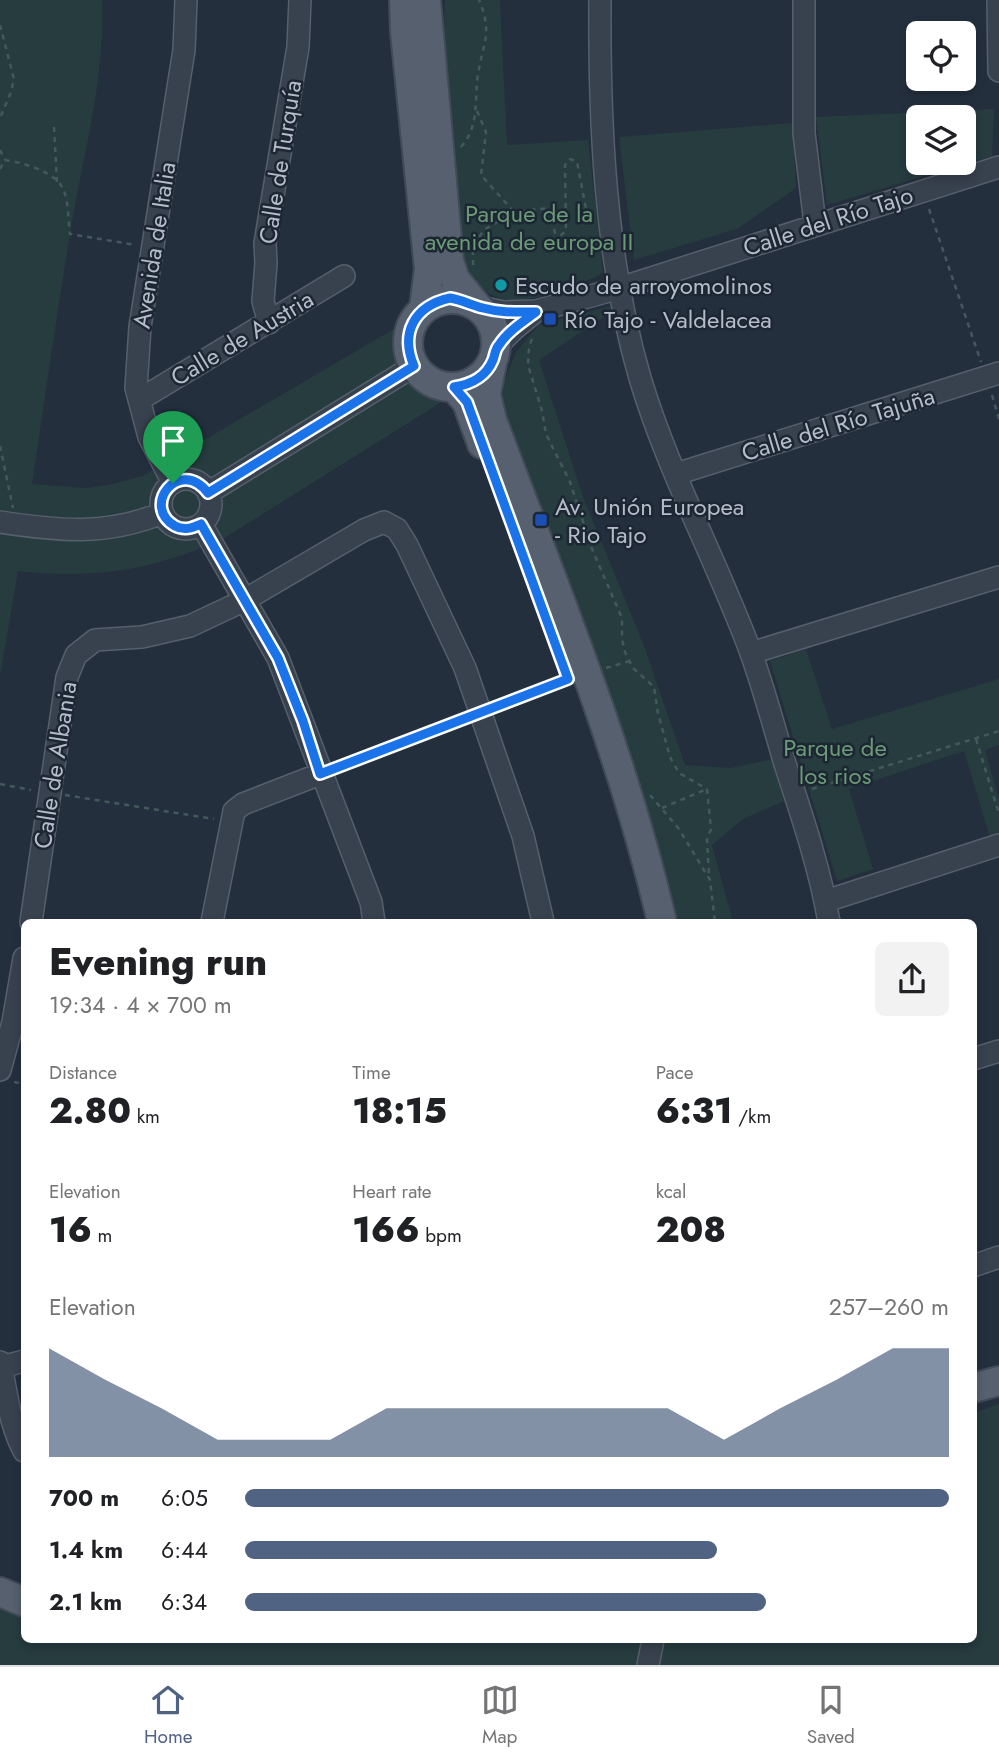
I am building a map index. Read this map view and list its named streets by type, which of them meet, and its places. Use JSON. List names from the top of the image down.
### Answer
{
  "streets": {
    "street": [
      "Calle de Turquía",
      "Calle del Río Tajo",
      "Avenida de Italia",
      "Calle de Austria",
      "Calle del Río Tajuña",
      "Calle de Albania"
    ]
  },
  "crossings": [
    ["Calle de Turquía", "Calle de Austria"],
    ["Avenida de Italia", "Calle de Austria"]
  ],
  "parks": ["Parque de la avenida de europa II", "Parque de los rios"],
  "places": {
    "other": ["Escudo de arroyomolinos"],
    "transit": ["Río Tajo - Valdelacea", "Av. Unión Europea - Rio Tajo"]
  },
  "page": {
    "heading": ["Evening run", "19:34 · 4 × 700 m"],
    "stats": [
      ["Distance", "2.80 km"],
      ["Time", "18:15"],
      ["Pace", "6:31 /km"],
      ["Elevation", "16 m"],
      ["Heart rate", "166 bpm"],
      ["kcal", "208"]
    ],
    "chart": ["Elevation", "257–260 m"],
    "list": [
      {
        "name": "700 m",
        "note": "6:05"
      },
      {
        "name": "1.4 km",
        "note": "6:44"
      },
      {
        "name": "2.1 km",
        "note": "6:34"
      }
    ],
    "tabs": ["Home", "Map", "Saved"]
  }
}
